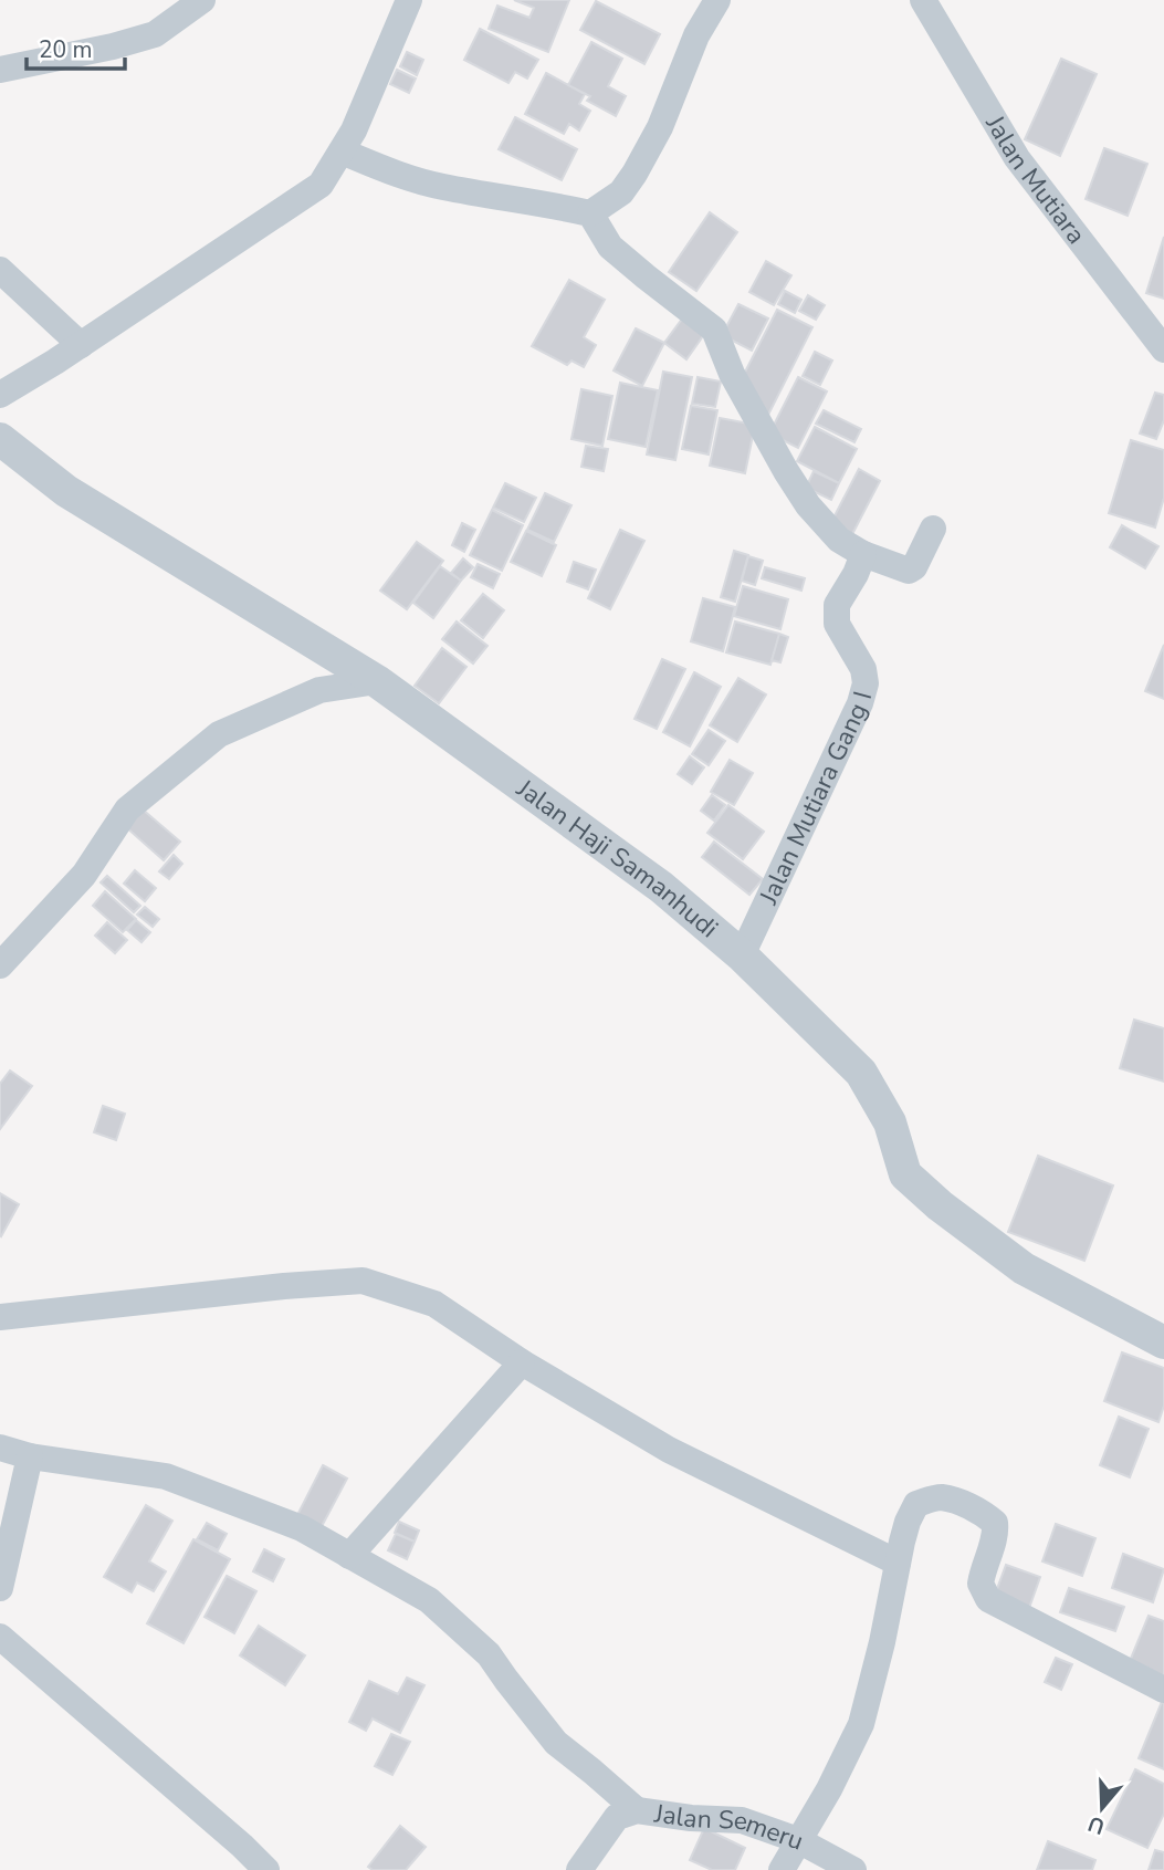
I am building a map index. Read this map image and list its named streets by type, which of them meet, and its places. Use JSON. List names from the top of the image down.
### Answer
{
  "streets": {
    "street": [
      "Jalan Mutiara",
      "Jalan Mutiara Gang I",
      "Jalan Haji Samanhudi",
      "Jalan Semeru"
    ]
  },
  "crossings": [
    ["Jalan Mutiara Gang I", "Jalan Haji Samanhudi"]
  ],
  "scale_bar": "20 m",
  "north": "bottom"
}
